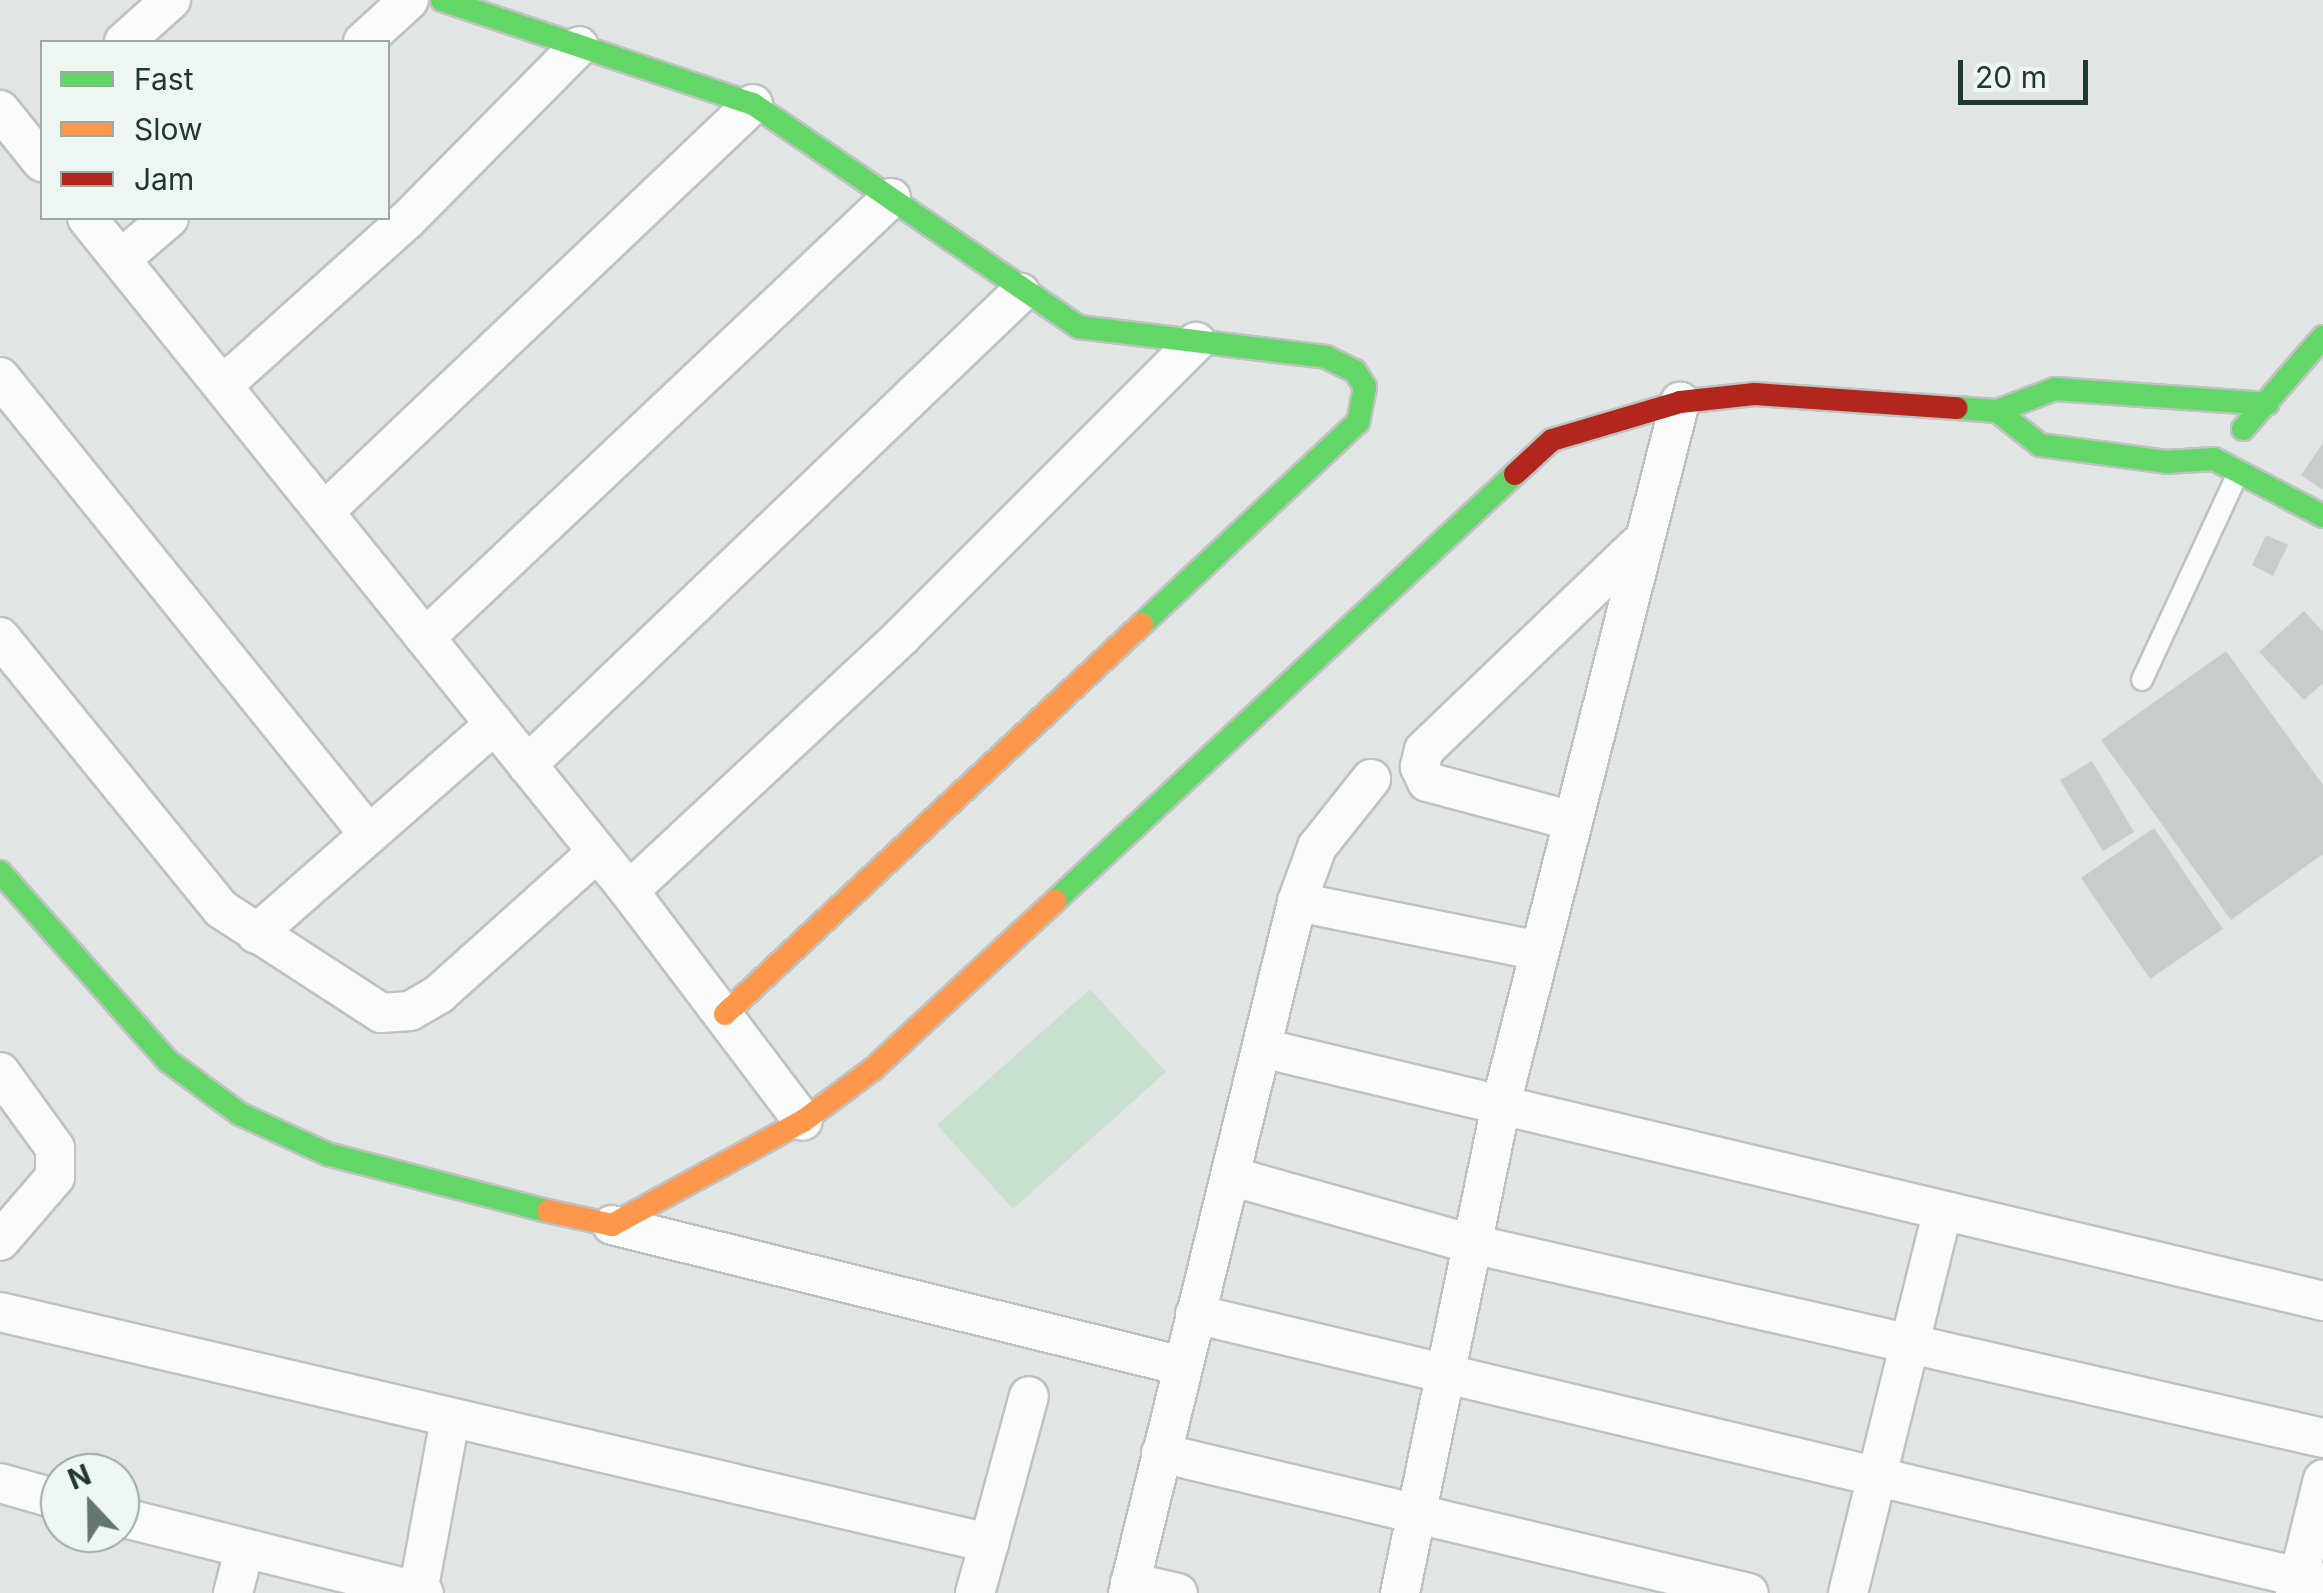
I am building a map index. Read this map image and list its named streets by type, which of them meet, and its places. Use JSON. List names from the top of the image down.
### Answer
{
  "legend": ["Fast", "Slow", "Jam"],
  "scale_bar": "20 m",
  "north": "top"
}
